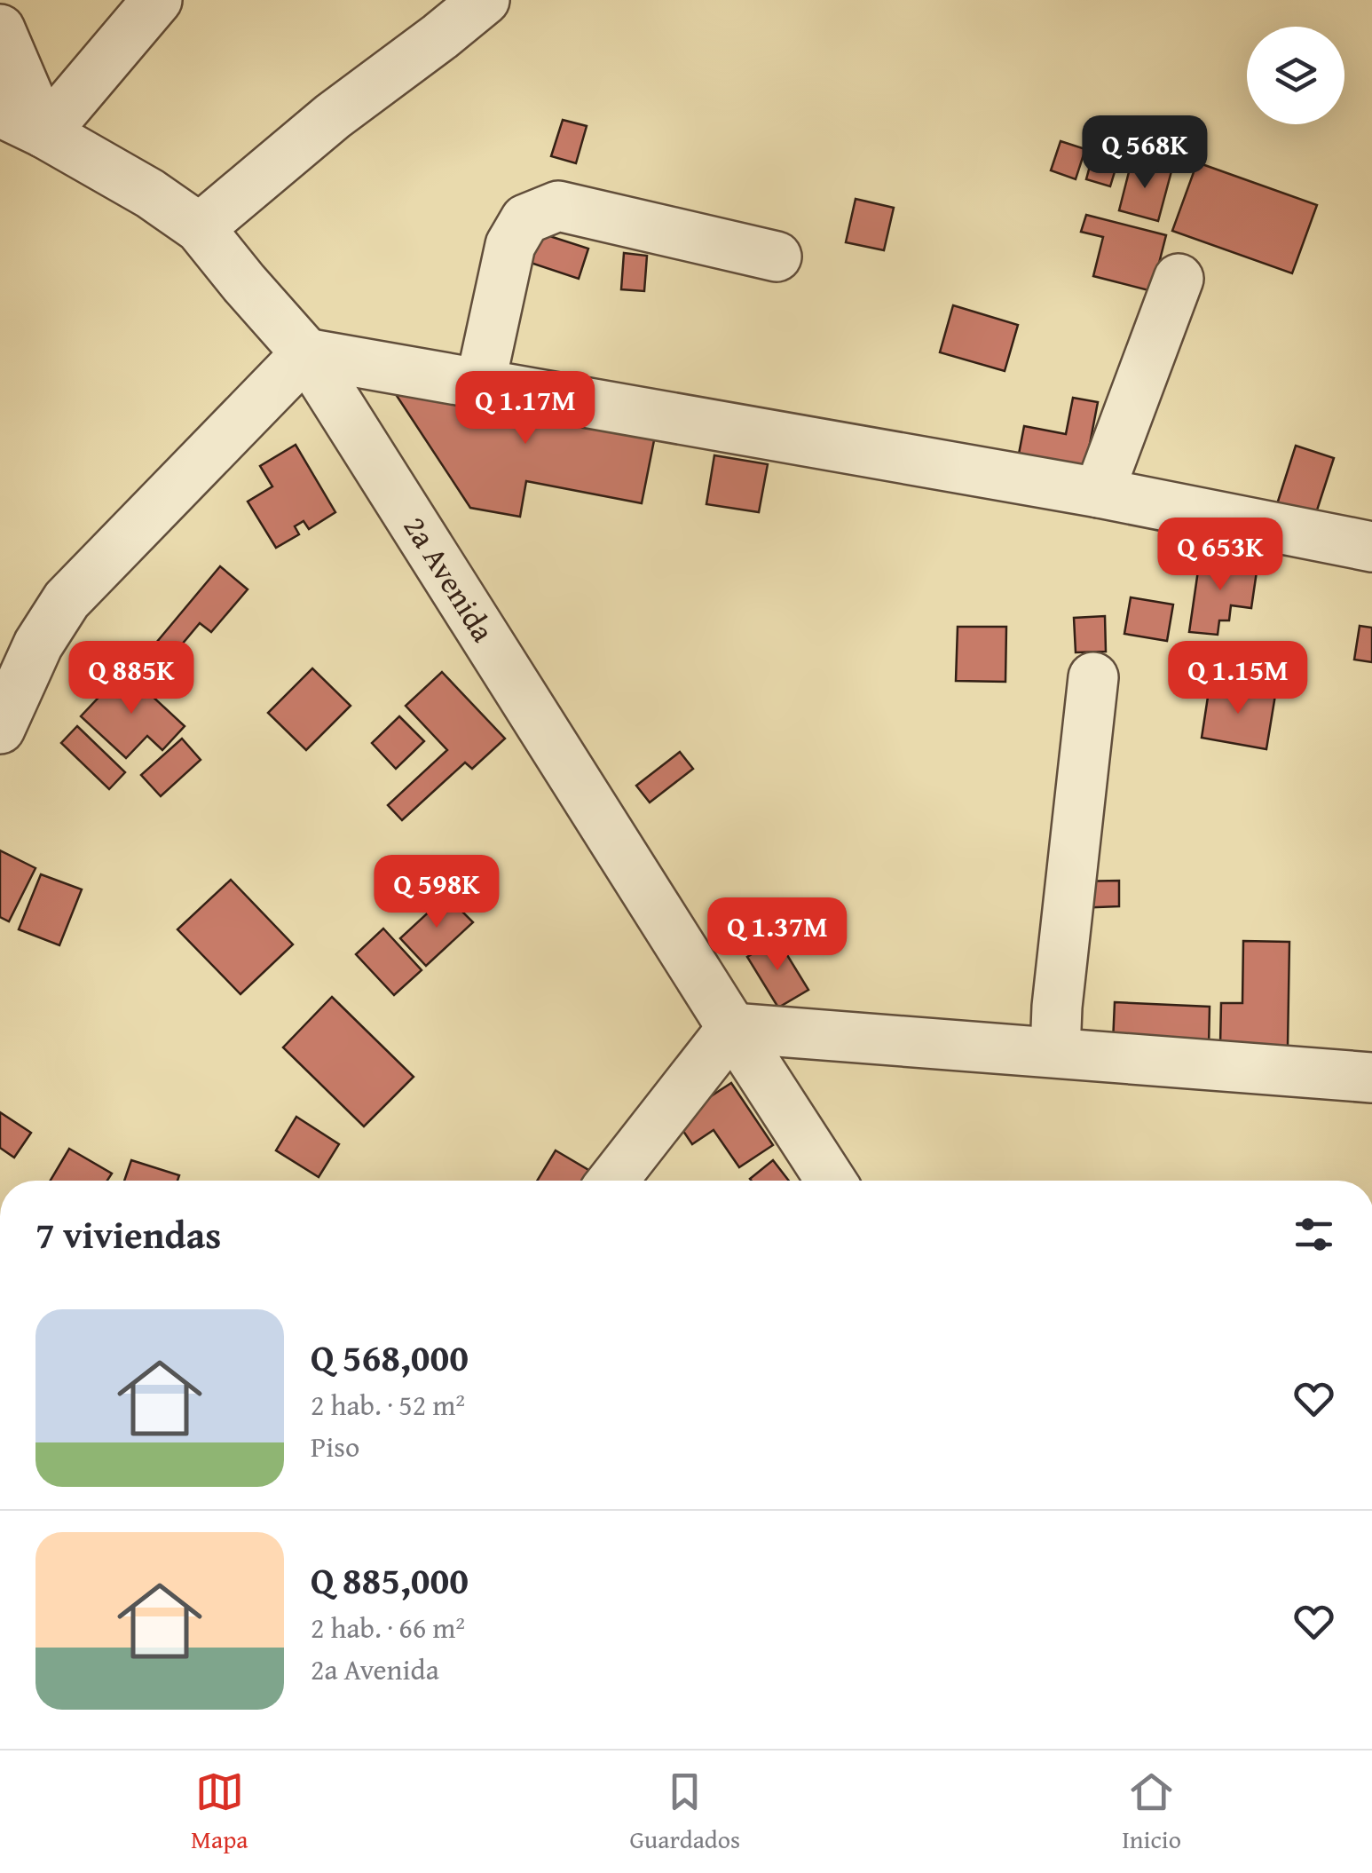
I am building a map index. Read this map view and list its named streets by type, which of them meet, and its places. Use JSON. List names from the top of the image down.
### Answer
{
  "streets": {
    "street": ["2a Avenida"]
  },
  "page": {
    "price": [
      "Q 568K",
      "Q 1.17M",
      "Q 653K",
      "Q 885K",
      "Q 1.15M",
      "Q 598K",
      "Q 1.37M"
    ],
    "heading": "7 viviendas",
    "list": [
      {
        "name": "Q 568,000",
        "note": "2 hab. · 52 m² · Piso"
      },
      {
        "name": "Q 885,000",
        "note": "2 hab. · 66 m² · 2a Avenida"
      }
    ],
    "tabs": ["Mapa", "Guardados", "Inicio"]
  }
}
